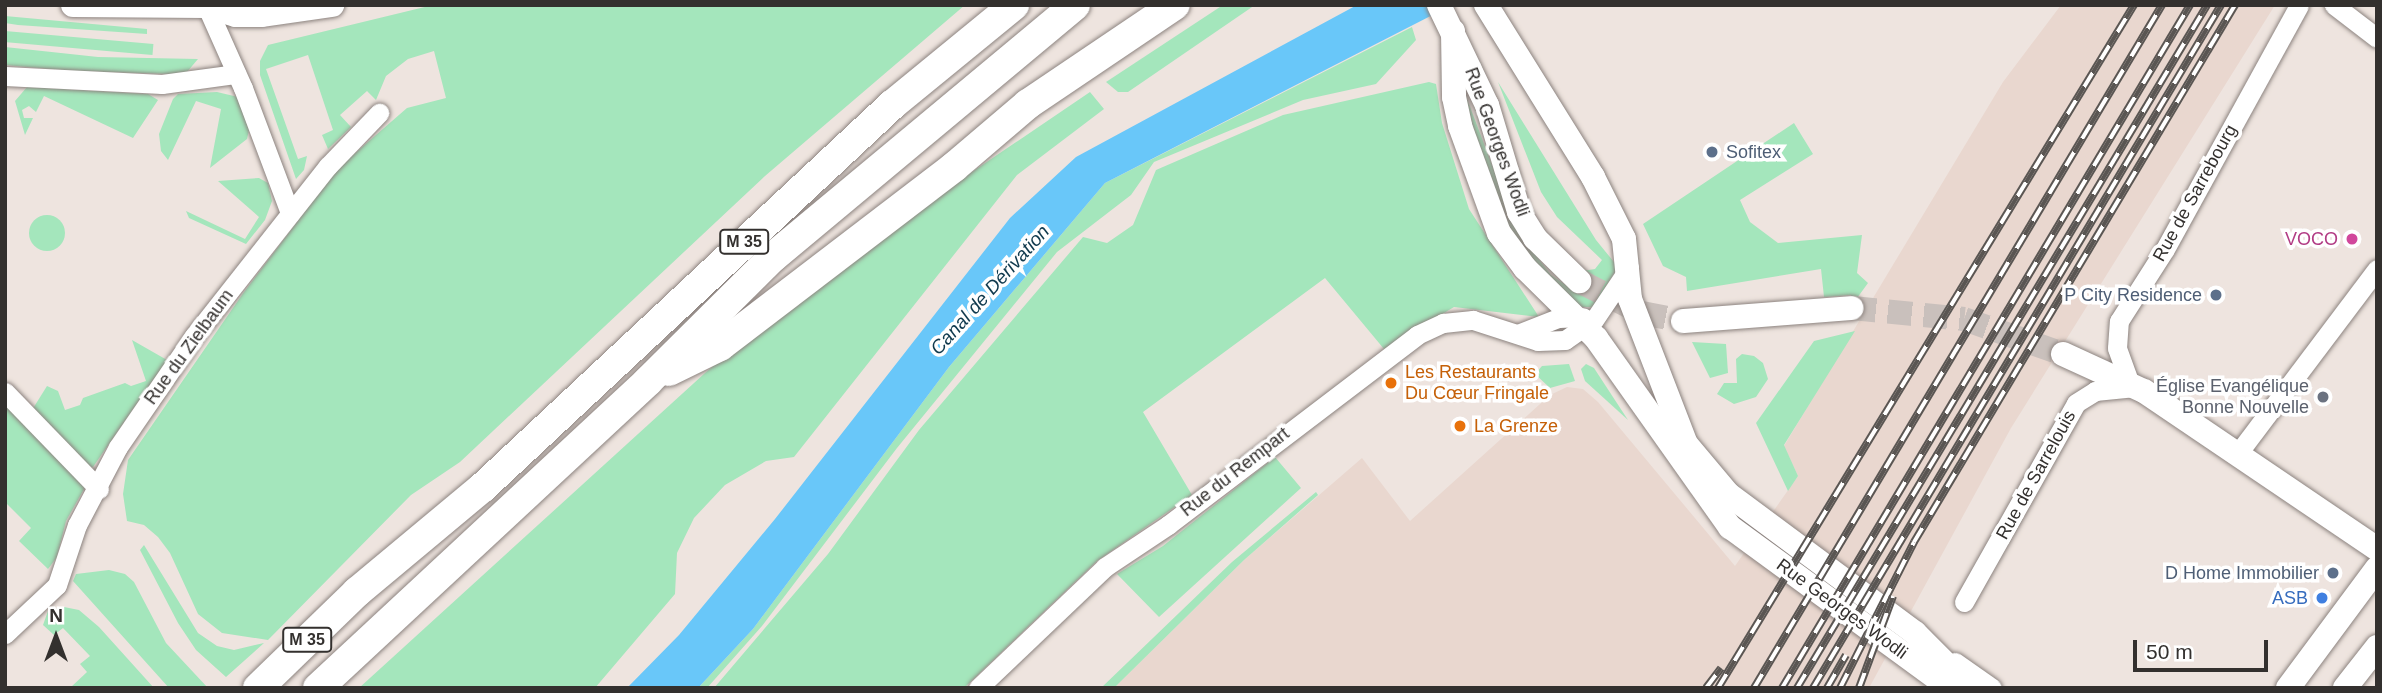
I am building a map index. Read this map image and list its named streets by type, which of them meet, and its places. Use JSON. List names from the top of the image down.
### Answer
{
  "streets": {
    "highway": ["M 35"],
    "main road": ["Rue Georges Wodli"],
    "street": [
      "Rue de Sarrebourg",
      "Rue du Zielbaum",
      "Rue du Rempart",
      "Rue de Sarrelouis"
    ]
  },
  "crossings": [
    ["Rue Georges Wodli", "Rue du Rempart"],
    ["Rue de Sarrebourg", "Rue de Sarrelouis"]
  ],
  "water": ["Canal de Dérivation"],
  "places": [
    "Sofitex",
    "VOCO",
    "P City Residence",
    "Les Restaurants Du Cœur Fringale",
    "Église Evangélique Bonne Nouvelle",
    "La Grenze",
    "D Home Immobilier",
    "ASB"
  ],
  "scale_bar": "50 m",
  "north": "top"
}
